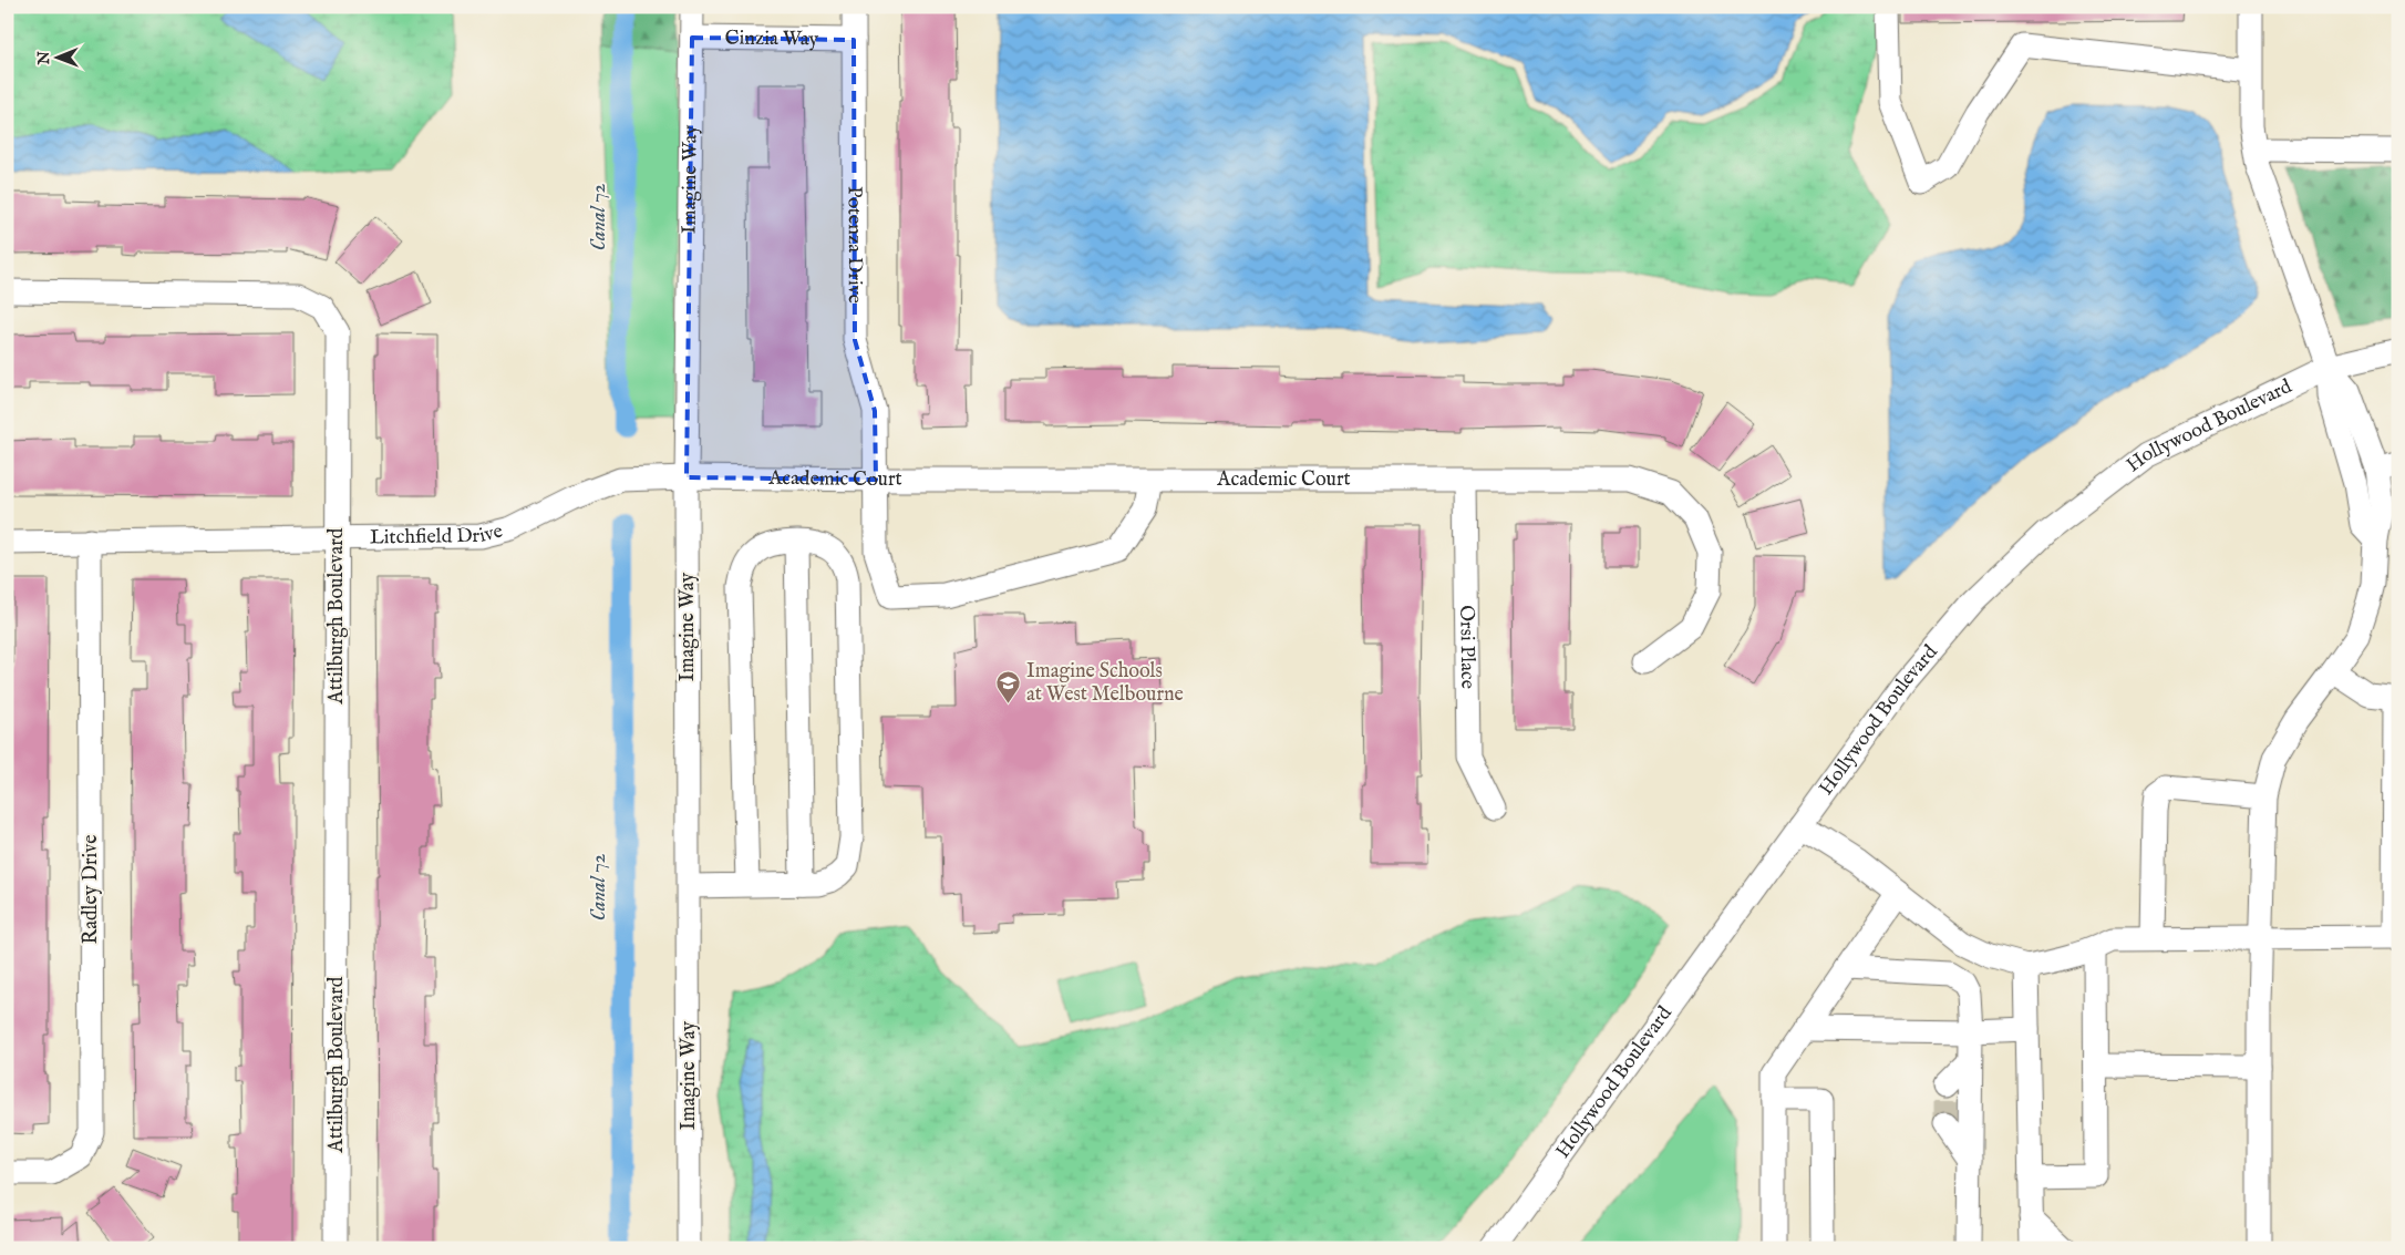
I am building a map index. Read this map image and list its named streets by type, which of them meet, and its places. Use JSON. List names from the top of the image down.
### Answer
{
  "streets": {
    "street": [
      "Cinzia Way",
      "Imagine Way",
      "Potenza Drive",
      "Hollywood Boulevard",
      "Academic Court",
      "Litchfield Drive",
      "Attilburgh Boulevard",
      "Orsi Place",
      "Radley Drive"
    ]
  },
  "crossings": [
    ["Cinzia Way", "Imagine Way"],
    ["Cinzia Way", "Potenza Drive"],
    ["Imagine Way", "Academic Court"],
    ["Imagine Way", "Litchfield Drive"],
    ["Potenza Drive", "Academic Court"],
    ["Academic Court", "Litchfield Drive"],
    ["Academic Court", "Orsi Place"],
    ["Litchfield Drive", "Attilburgh Boulevard"],
    ["Litchfield Drive", "Radley Drive"]
  ],
  "water": ["Canal 72"],
  "places": {
    "school or university": ["Imagine Schools at West Melbourne"]
  },
  "north": "left"
}
